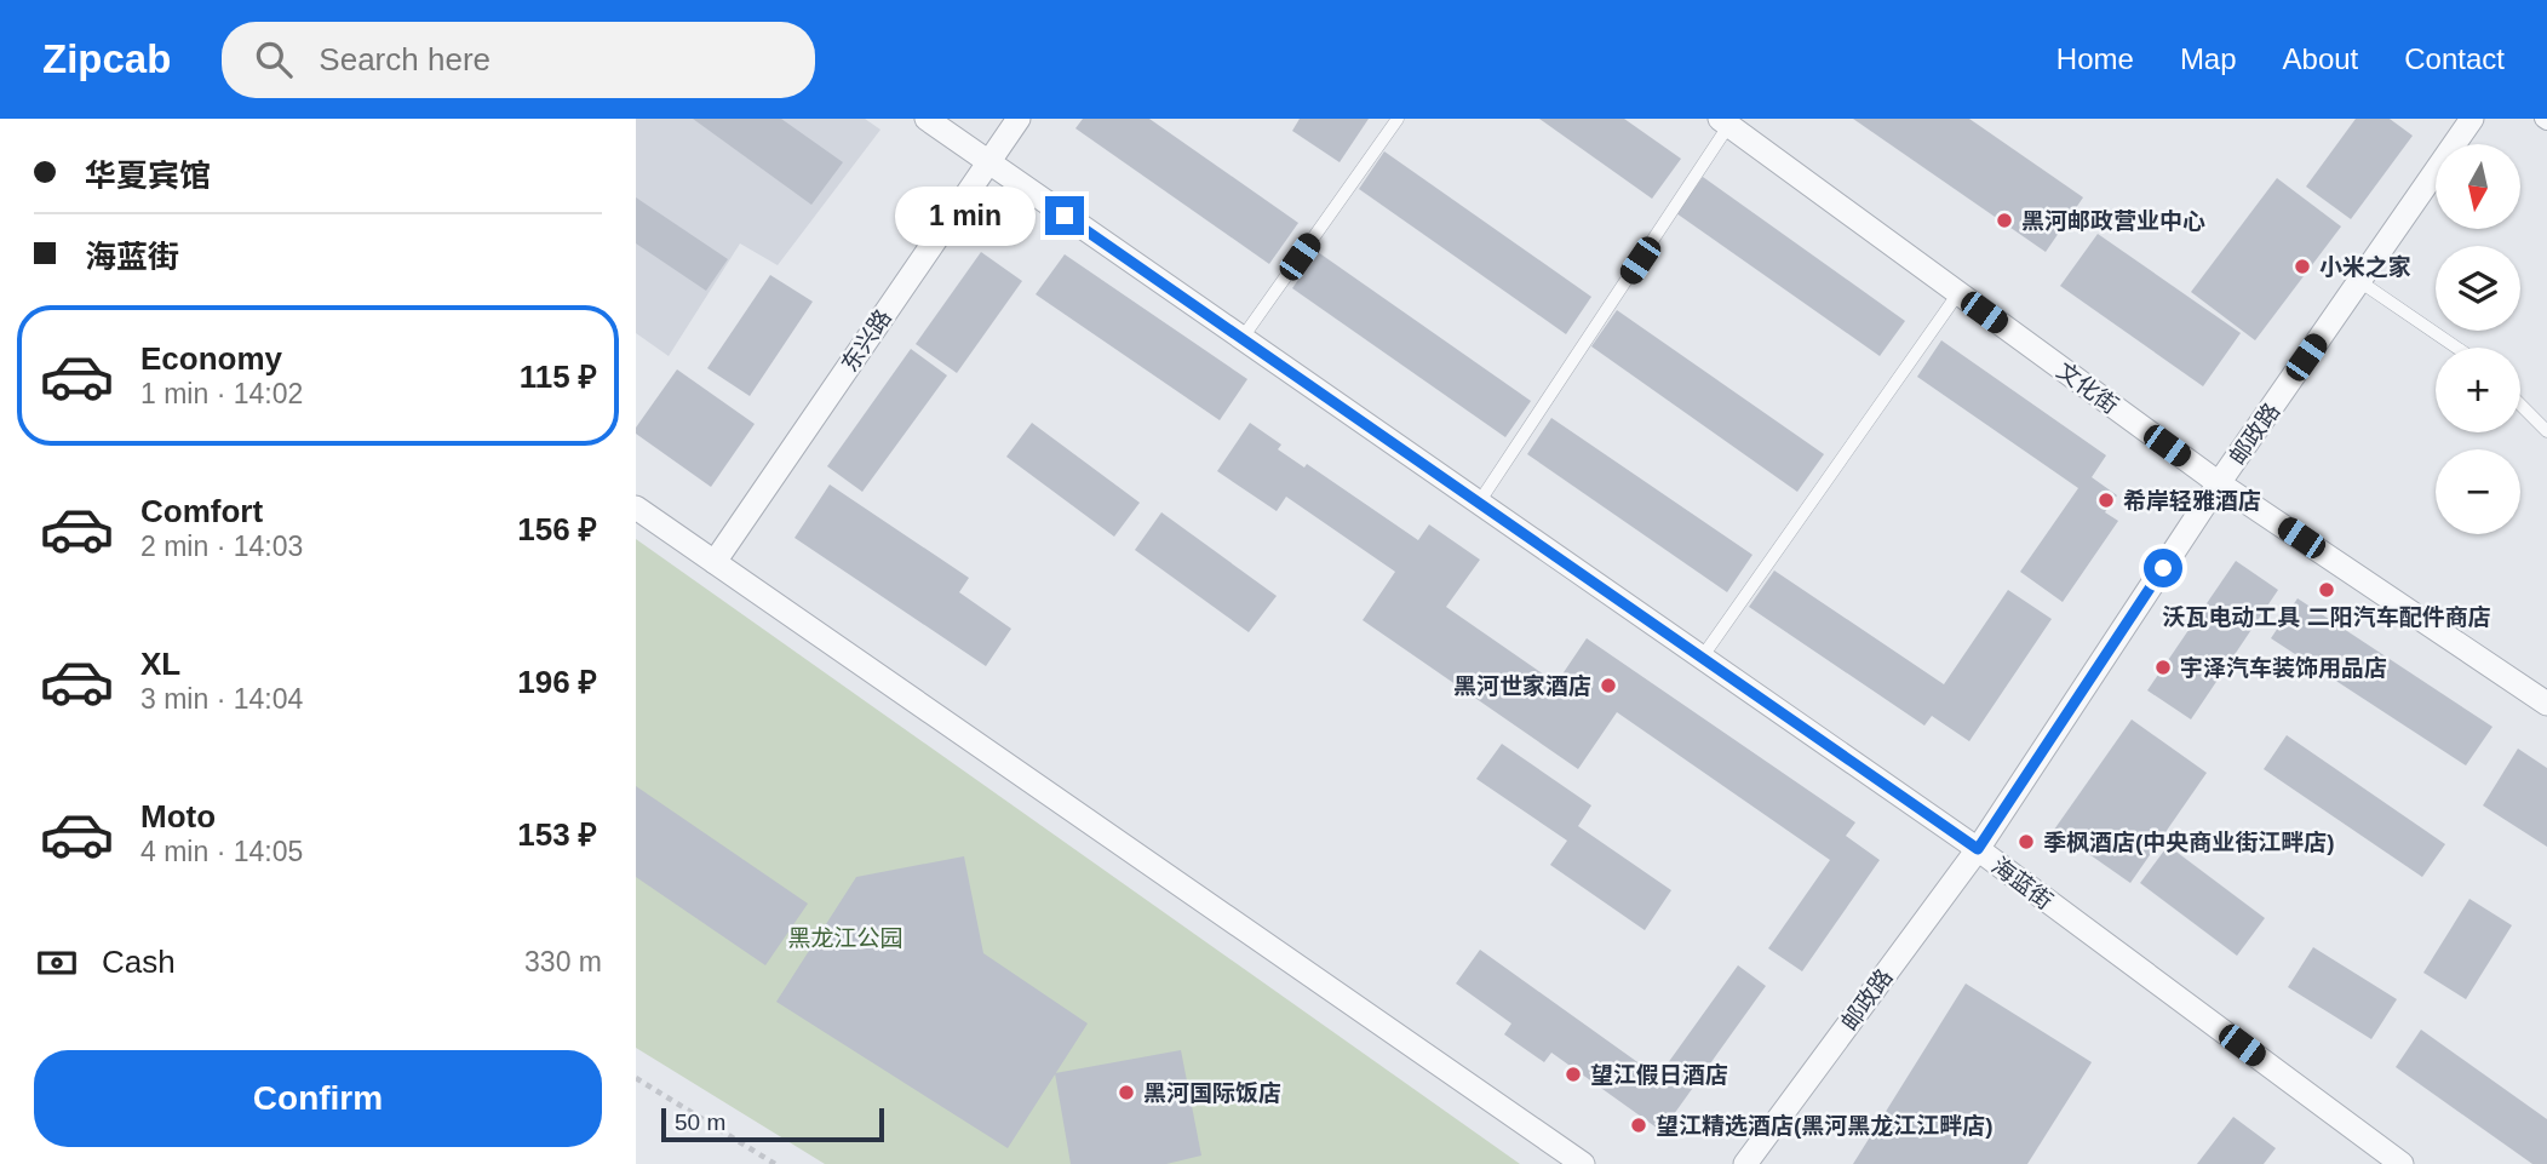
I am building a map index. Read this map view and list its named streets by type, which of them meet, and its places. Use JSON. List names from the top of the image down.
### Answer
{
  "streets": {
    "street": [
      "东兴路",
      "文化街",
      "邮政路",
      "海蓝街"
    ]
  },
  "crossings": [
    ["东兴路", "海蓝街"],
    ["文化街", "邮政路"],
    ["邮政路", "海蓝街"]
  ],
  "parks": ["黑龙江公园"],
  "places": [
    "黑河邮政营业中心",
    "小米之家",
    "希岸轻雅酒店",
    "沃瓦电动工具 二阳汽车配件商店",
    "宇泽汽车装饰用品店",
    "黑河世家酒店",
    "季枫酒店(中央商业街江畔店)",
    "望江假日酒店",
    "黑河国际饭店",
    "望江精选酒店(黑河黑龙江江畔店)"
  ],
  "scale_bar": "50 m",
  "north": "bottom",
  "page": {
    "header": "Zipcab",
    "search": "Search here",
    "nav": [
      "Home",
      "Map",
      "About",
      "Contact"
    ],
    "banner": ["华夏宾馆", "海蓝街"],
    "map_buttons": ["+", "−"],
    "bubble": "1 min",
    "list": [
      {
        "name": "Economy",
        "note": "1 min · 14:02",
        "value": "115 ₽"
      },
      {
        "name": "Comfort",
        "note": "2 min · 14:03",
        "value": "156 ₽"
      },
      {
        "name": "XL",
        "note": "3 min · 14:04",
        "value": "196 ₽"
      },
      {
        "name": "Moto",
        "note": "4 min · 14:05",
        "value": "153 ₽"
      }
    ],
    "pay": ["Cash", "330 m"],
    "buttons": "Confirm",
    "scale": "50 m"
  }
}
